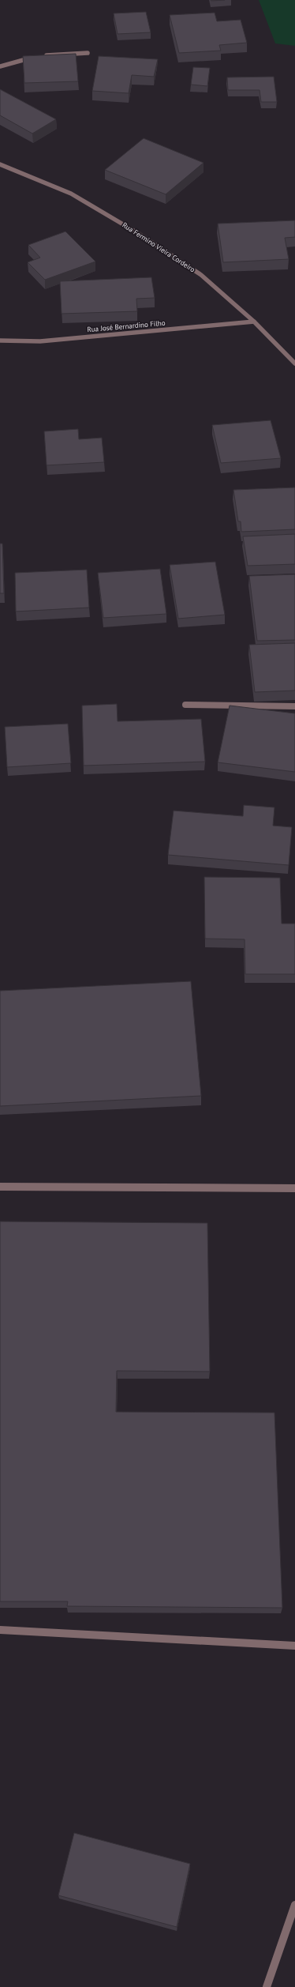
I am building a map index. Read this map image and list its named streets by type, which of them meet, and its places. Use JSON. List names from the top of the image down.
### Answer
{
  "streets": {
    "street": ["Rua Fermino Vieira Cordeiro", "Rua José Bernardino Filho"]
  },
  "crossings": [
    ["Rua Fermino Vieira Cordeiro", "Rua José Bernardino Filho"]
  ]
}
